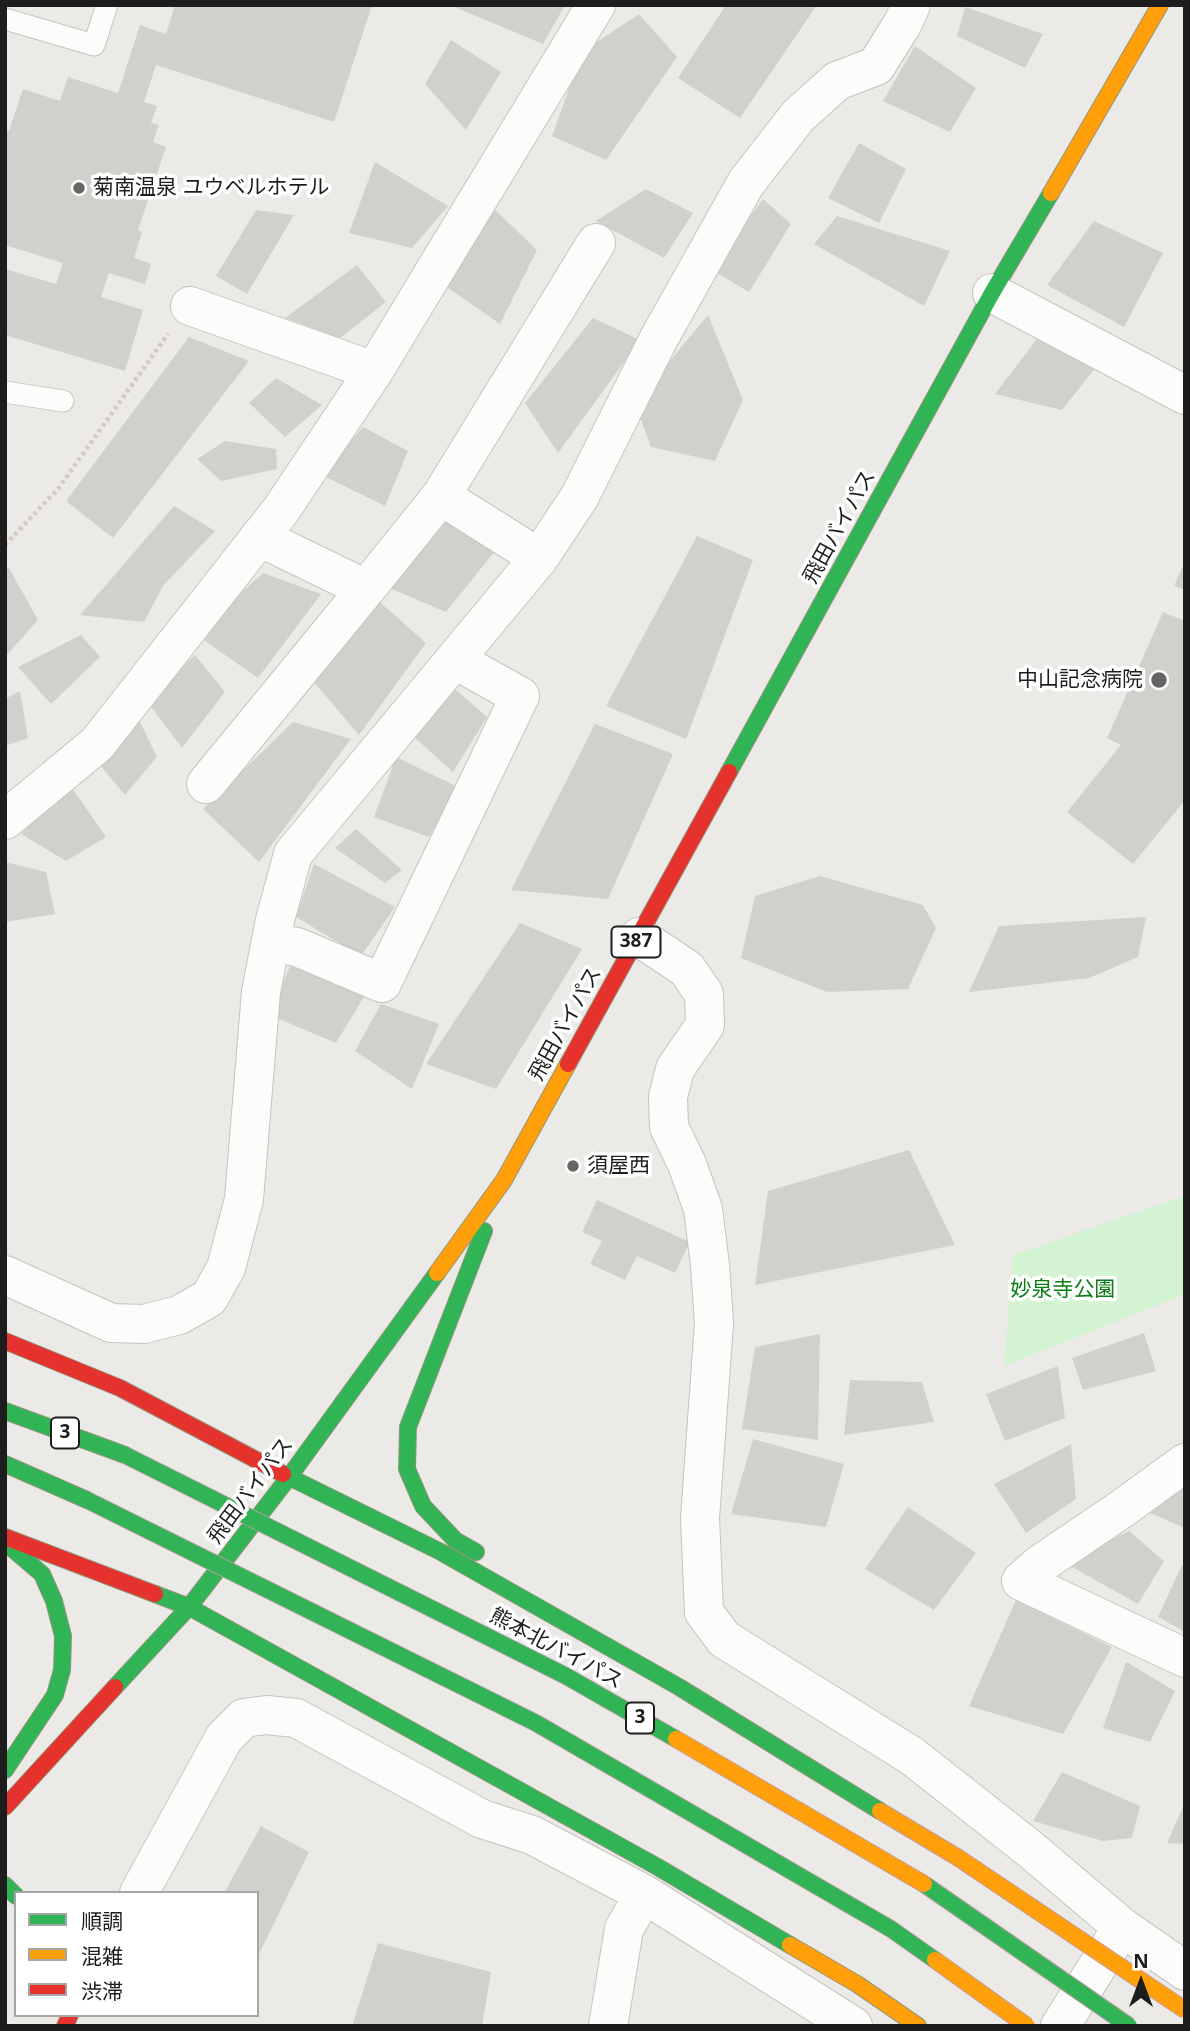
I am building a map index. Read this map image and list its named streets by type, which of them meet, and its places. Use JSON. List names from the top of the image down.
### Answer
{
  "streets": {
    "main road": [
      "飛田バイパス",
      "387",
      "3",
      "熊本北バイパス"
    ]
  },
  "crossings": [
    ["飛田バイパス", "3"]
  ],
  "parks": ["妙泉寺公園"],
  "places": ["菊南温泉 ユウベルホテル", "中山記念病院", "須屋西"],
  "legend": ["順調", "混雑", "渋滞"],
  "north": "top"
}
